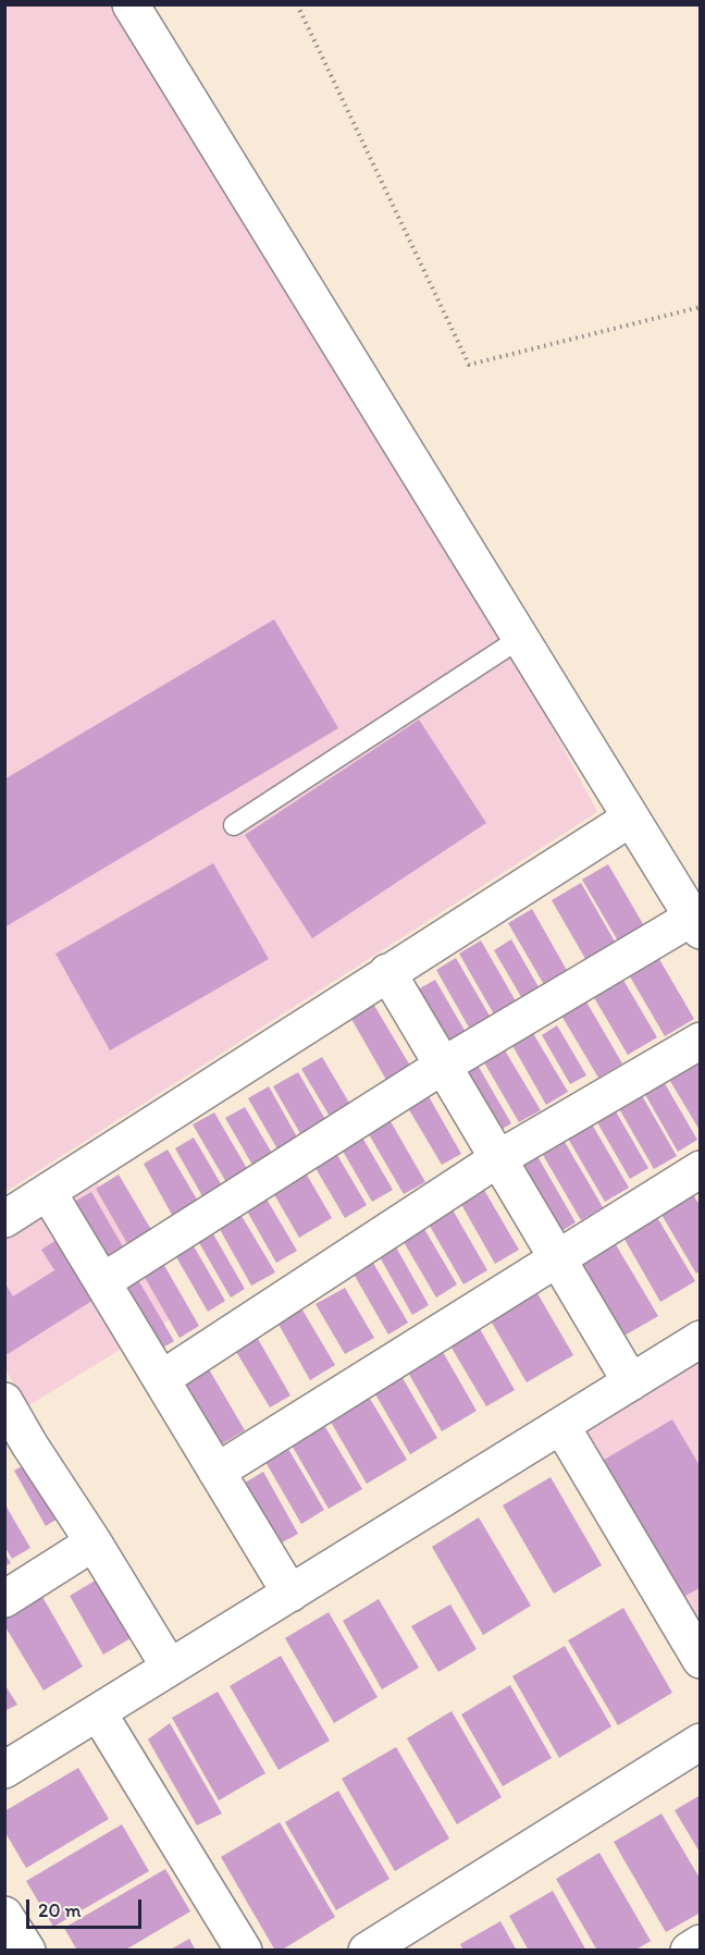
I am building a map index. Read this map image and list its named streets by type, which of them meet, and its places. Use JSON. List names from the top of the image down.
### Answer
{
  "scale_bar": "20 m"
}
